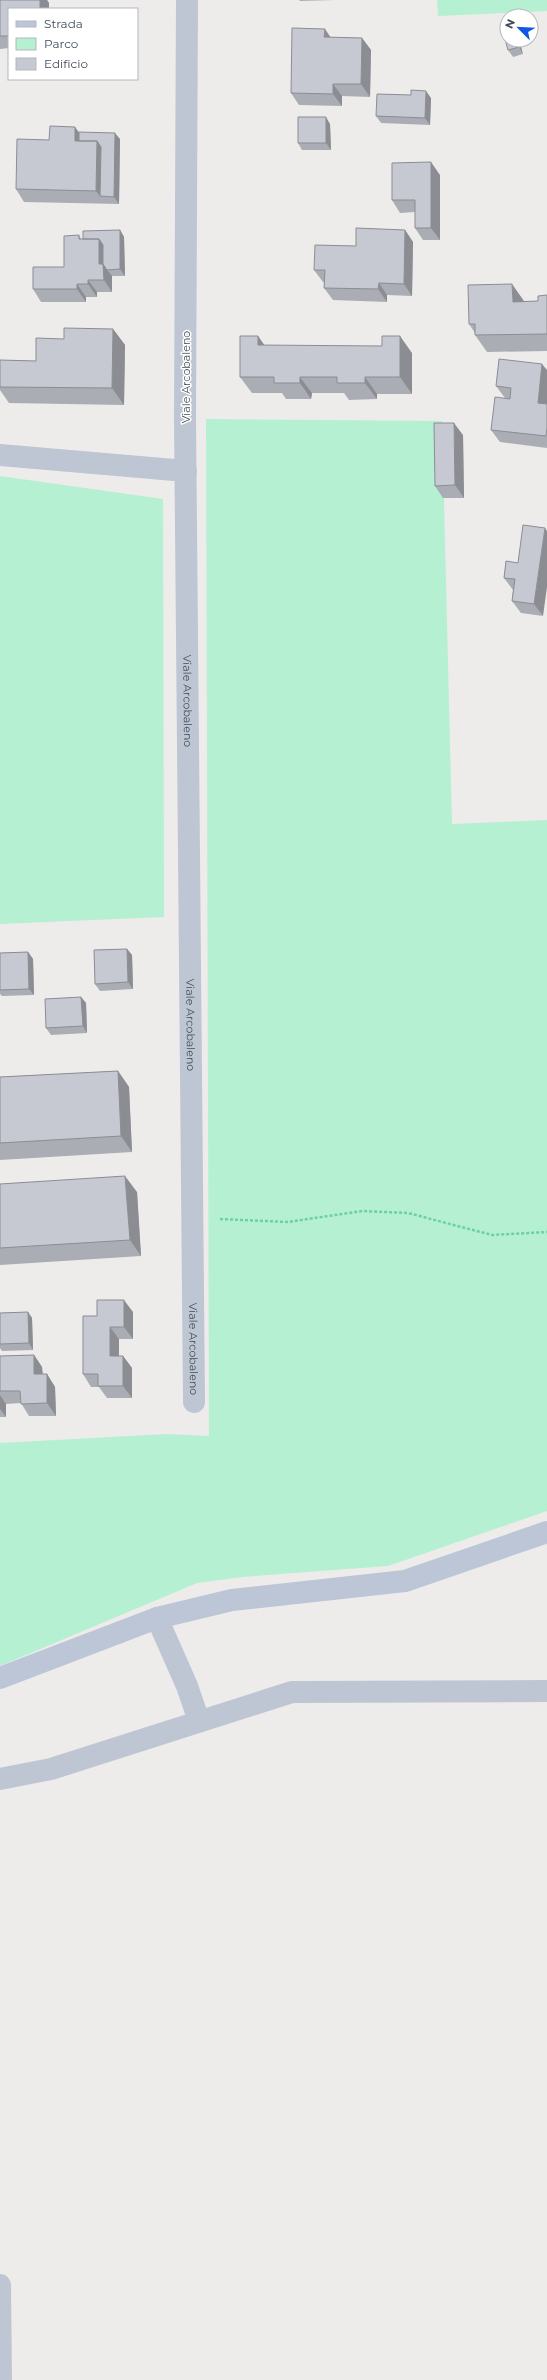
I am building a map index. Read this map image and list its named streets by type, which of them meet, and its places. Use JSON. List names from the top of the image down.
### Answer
{
  "streets": {
    "street": ["Viale Arcobaleno"]
  },
  "legend": ["Strada", "Parco", "Edificio"],
  "north": "top left"
}
